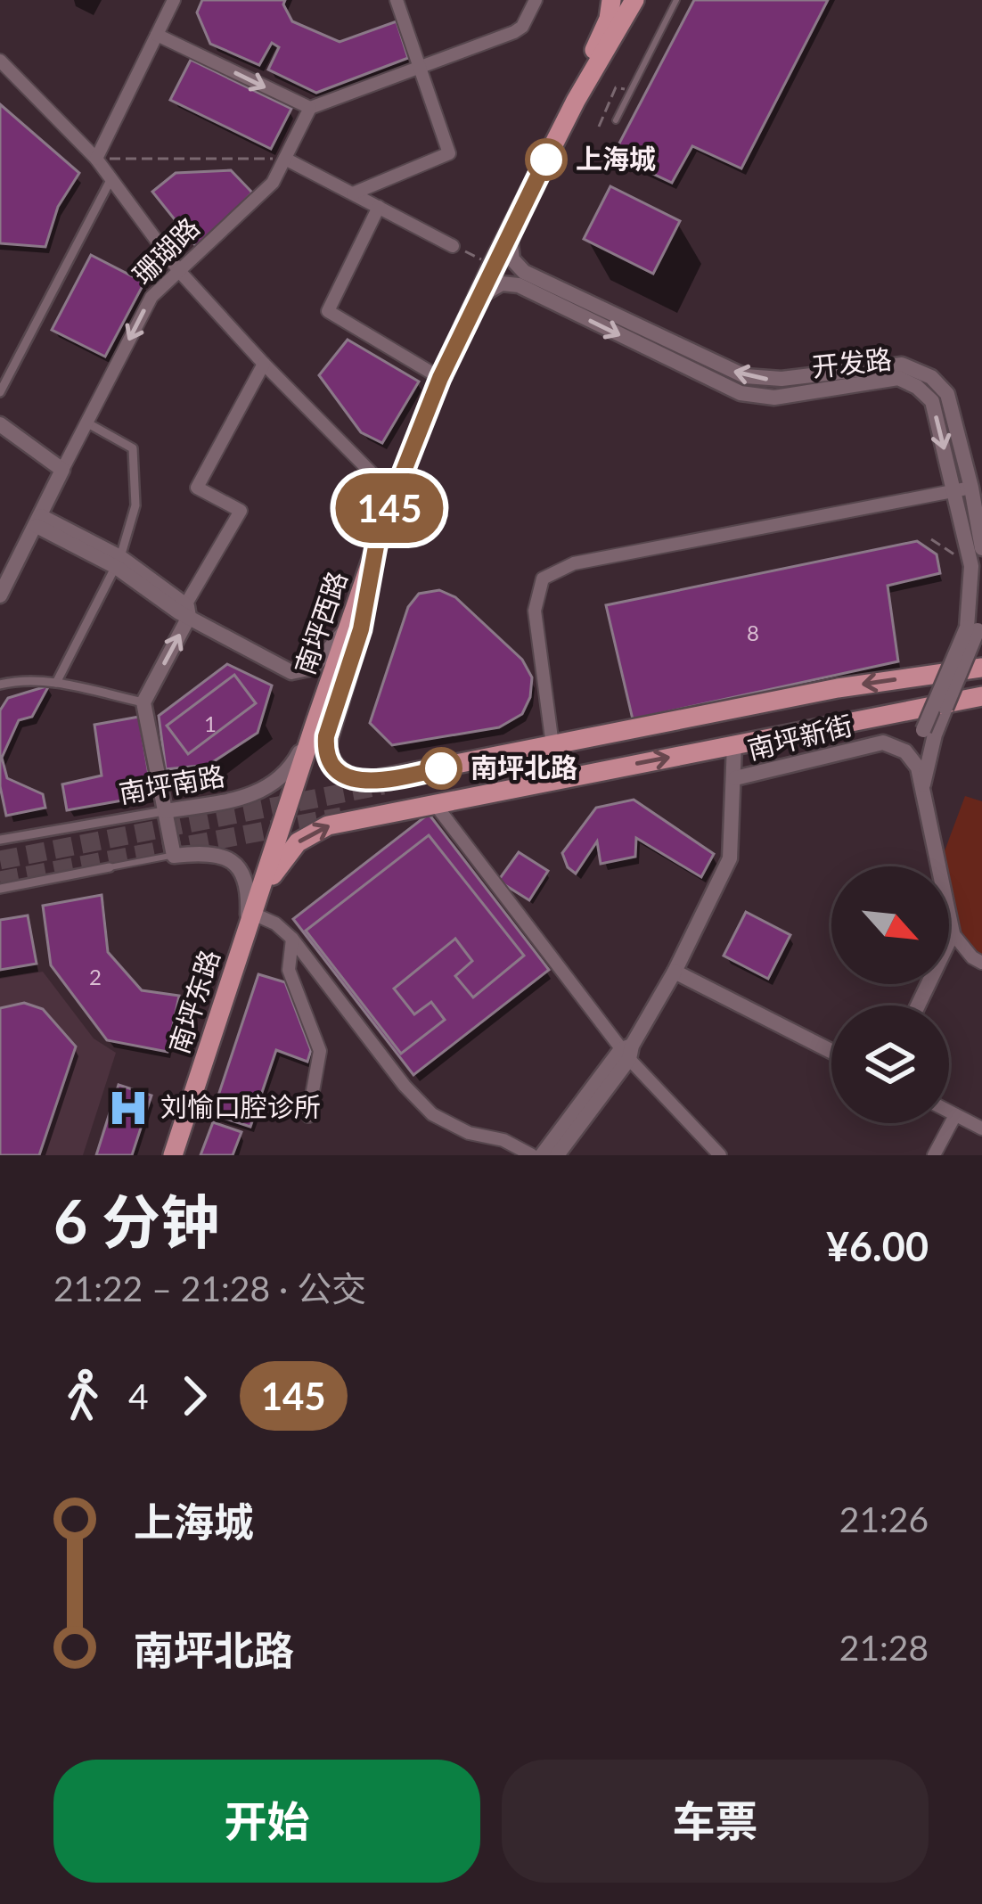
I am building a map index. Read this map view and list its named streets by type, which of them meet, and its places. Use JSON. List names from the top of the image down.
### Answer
{
  "streets": {
    "main road": ["南坪西路", "南坪东路"],
    "street": [
      "珊瑚路",
      "开发路",
      "南坪新街",
      "南坪南路"
    ]
  },
  "crossings": [
    ["开发路", "南坪西路"],
    ["开发路", "南坪新街"],
    ["南坪西路", "南坪南路"],
    ["南坪西路", "南坪东路"]
  ],
  "places": {
    "other": ["上海城", "南坪北路"],
    "hospital": ["刘愉口腔诊所"]
  },
  "lines": ["bus line 145"],
  "house_numbers": ["8", "1", "2"],
  "north": "bottom right",
  "page": {
    "on_map": "145",
    "heading": ["6 分钟", "21:22 – 21:28 · 公交", "¥6.00"],
    "legs": ["4", "145"],
    "list": [
      {
        "name": "上海城",
        "value": "21:26"
      },
      {
        "name": "南坪北路",
        "value": "21:28"
      }
    ],
    "buttons": ["开始", "车票"]
  }
}
